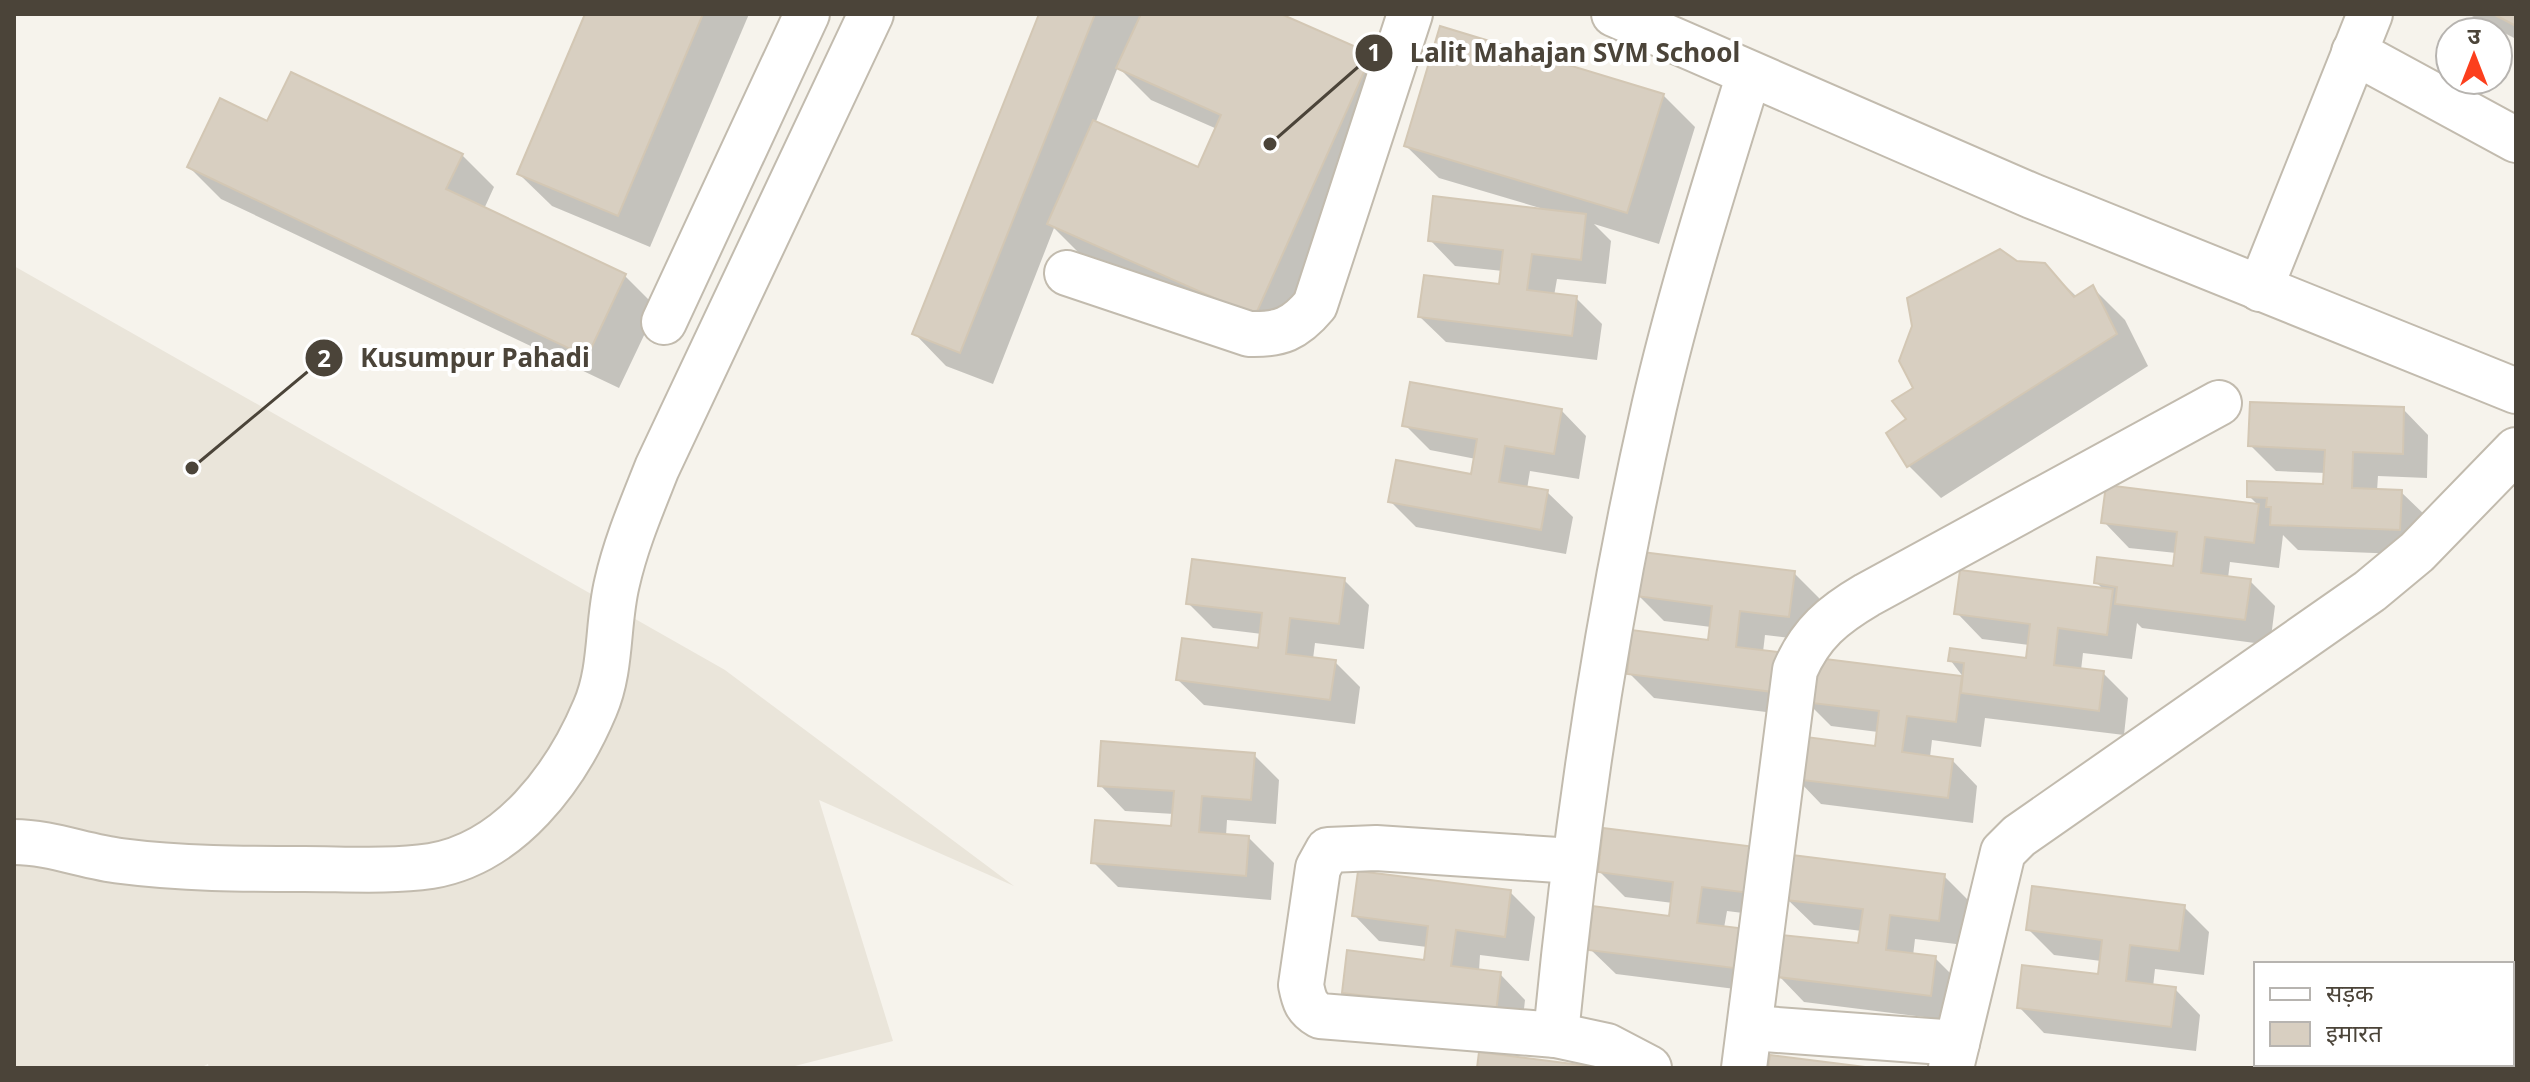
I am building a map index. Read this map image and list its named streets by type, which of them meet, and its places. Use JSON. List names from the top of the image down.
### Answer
{
  "places": ["Lalit Mahajan SVM School", "Kusumpur Pahadi"],
  "legend": ["सड़क", "इमारत"],
  "north": "top"
}
